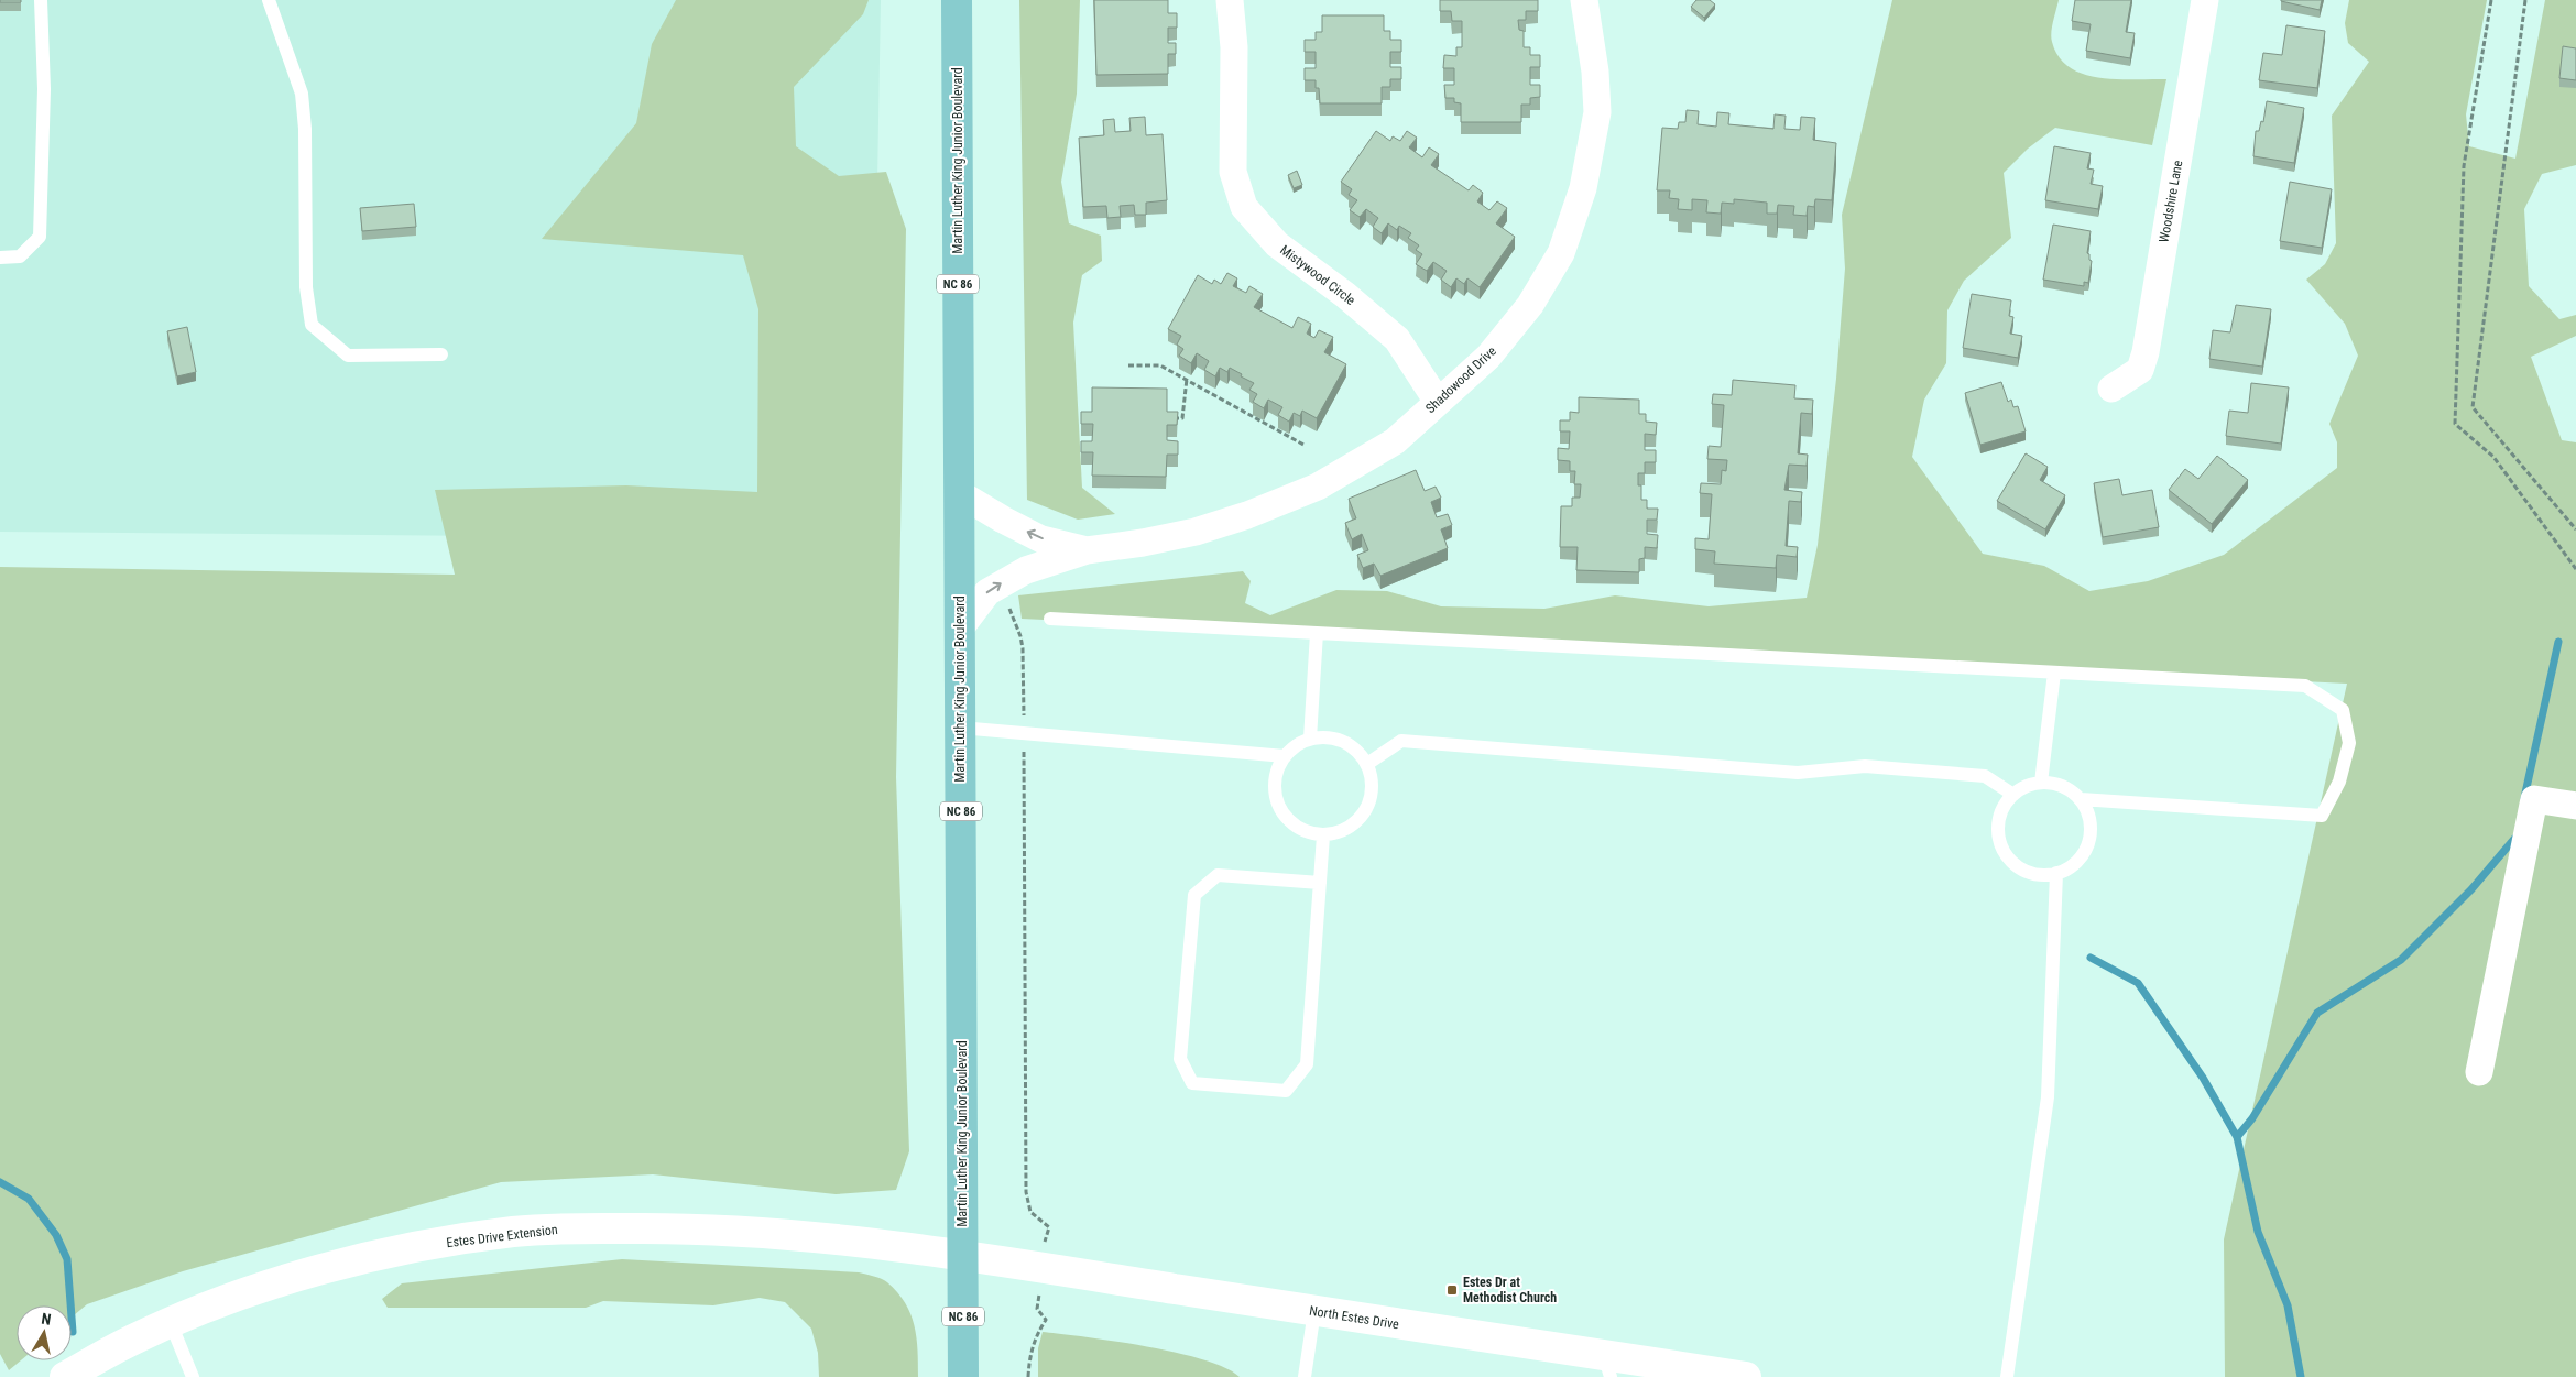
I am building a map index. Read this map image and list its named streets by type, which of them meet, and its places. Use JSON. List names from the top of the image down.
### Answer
{
  "streets": {
    "main road": [
      "Martin Luther King Junior Boulevard",
      "NC 86",
      "Estes Drive Extension",
      "North Estes Drive"
    ],
    "street": ["Woodshire Lane", "Mistywood Circle", "Shadowood Drive"]
  },
  "crossings": [
    ["Martin Luther King Junior Boulevard", "Shadowood Drive"],
    ["Martin Luther King Junior Boulevard", "Estes Drive Extension"],
    ["Martin Luther King Junior Boulevard", "North Estes Drive"],
    ["Mistywood Circle", "Shadowood Drive"],
    ["Estes Drive Extension", "North Estes Drive"]
  ],
  "places": {
    "transit": ["Estes Dr at Methodist Church"]
  },
  "north": "top"
}
